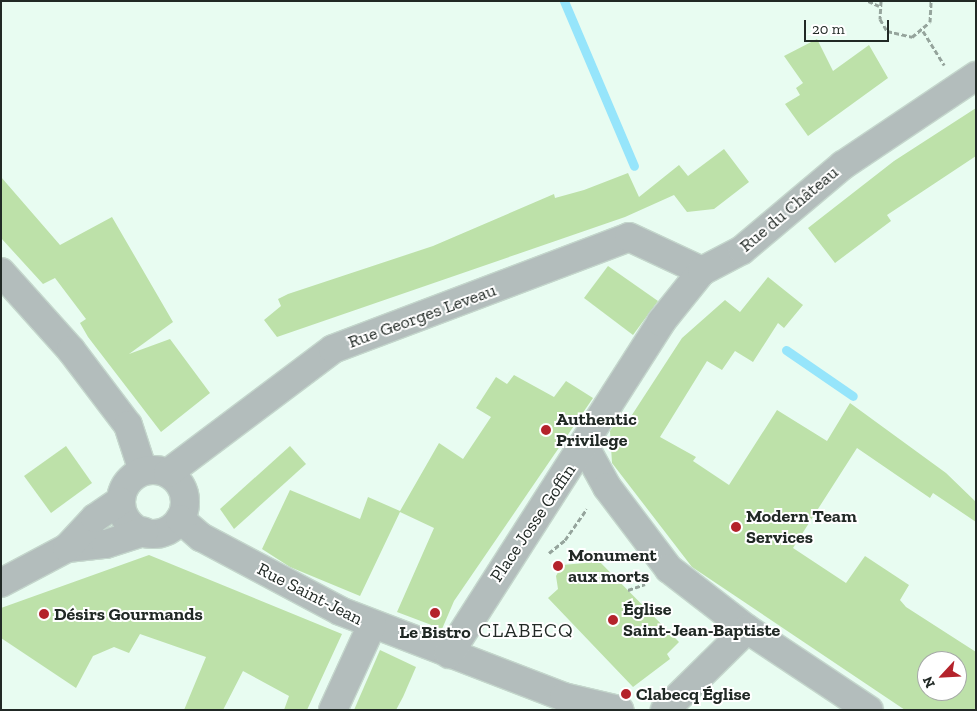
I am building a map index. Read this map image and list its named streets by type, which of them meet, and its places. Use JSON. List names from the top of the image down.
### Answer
{
  "streets": {
    "street": [
      "Rue du Château",
      "Rue Georges Leveau",
      "Place Josse Goffin",
      "Rue Saint-Jean"
    ]
  },
  "crossings": [
    ["Rue du Château", "Rue Georges Leveau"],
    ["Rue du Château", "Place Josse Goffin"],
    ["Rue Georges Leveau", "Rue Saint-Jean"],
    ["Place Josse Goffin", "Rue Saint-Jean"]
  ],
  "districts": ["CLABECQ"],
  "places": [
    "Authentic Privilege",
    "Modern Team Services",
    "Monument aux morts",
    "Le Bistro",
    "Désirs Gourmands",
    "Église Saint-Jean-Baptiste",
    "Clabecq Église"
  ],
  "scale_bar": "20 m",
  "north": "bottom left"
}
